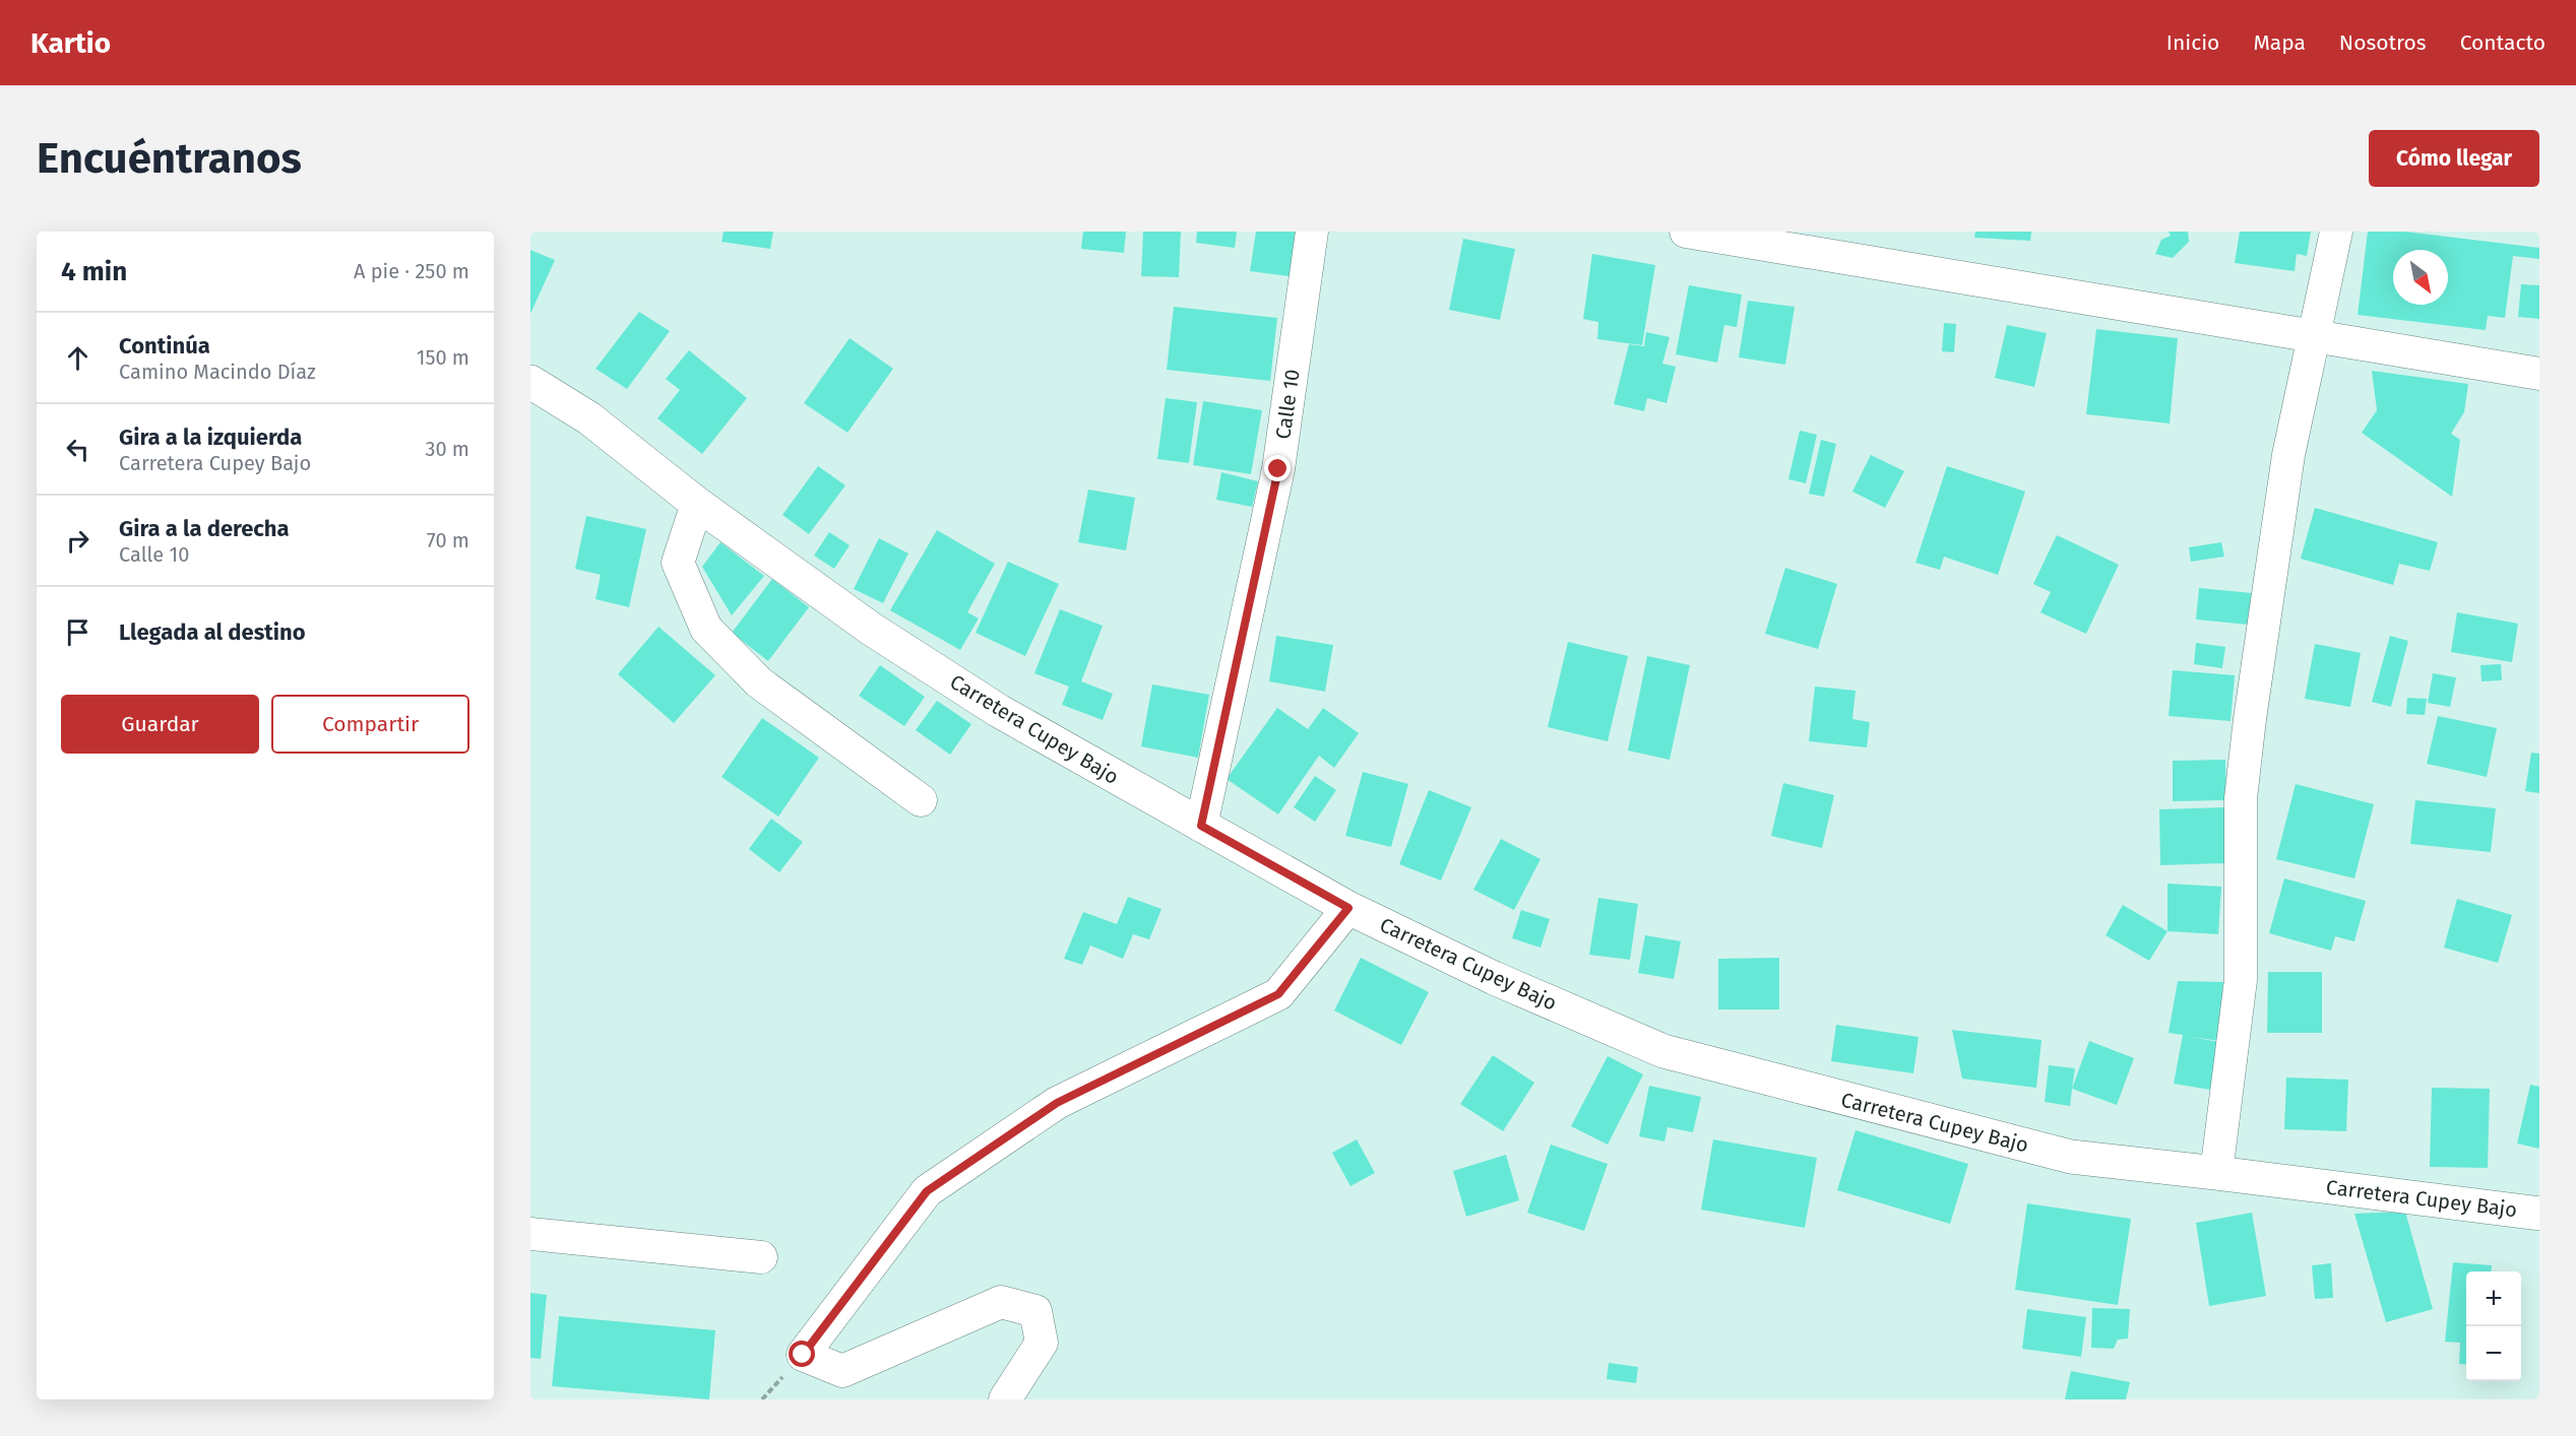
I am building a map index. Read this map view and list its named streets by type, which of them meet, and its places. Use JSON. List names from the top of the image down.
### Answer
{
  "streets": {
    "street": ["Calle 10", "Carretera Cupey Bajo"]
  },
  "crossings": [
    ["Calle 10", "Carretera Cupey Bajo"]
  ],
  "north": "bottom right",
  "page": {
    "header": "Kartio",
    "nav": [
      "Inicio",
      "Mapa",
      "Nosotros",
      "Contacto"
    ],
    "buttons": [
      "Cómo llegar",
      ["Guardar", "Compartir"]
    ],
    "title": "Encuéntranos",
    "heading": ["4 min", "A pie · 250 m"],
    "list": [
      ["Continúa", "Camino Macindo Díaz", "150 m"],
      ["Gira a la izquierda", "Carretera Cupey Bajo", "30 m"],
      ["Gira a la derecha", "Calle 10", "70 m"],
      "Llegada al destino"
    ],
    "map_buttons": ["+", "−"]
  }
}
